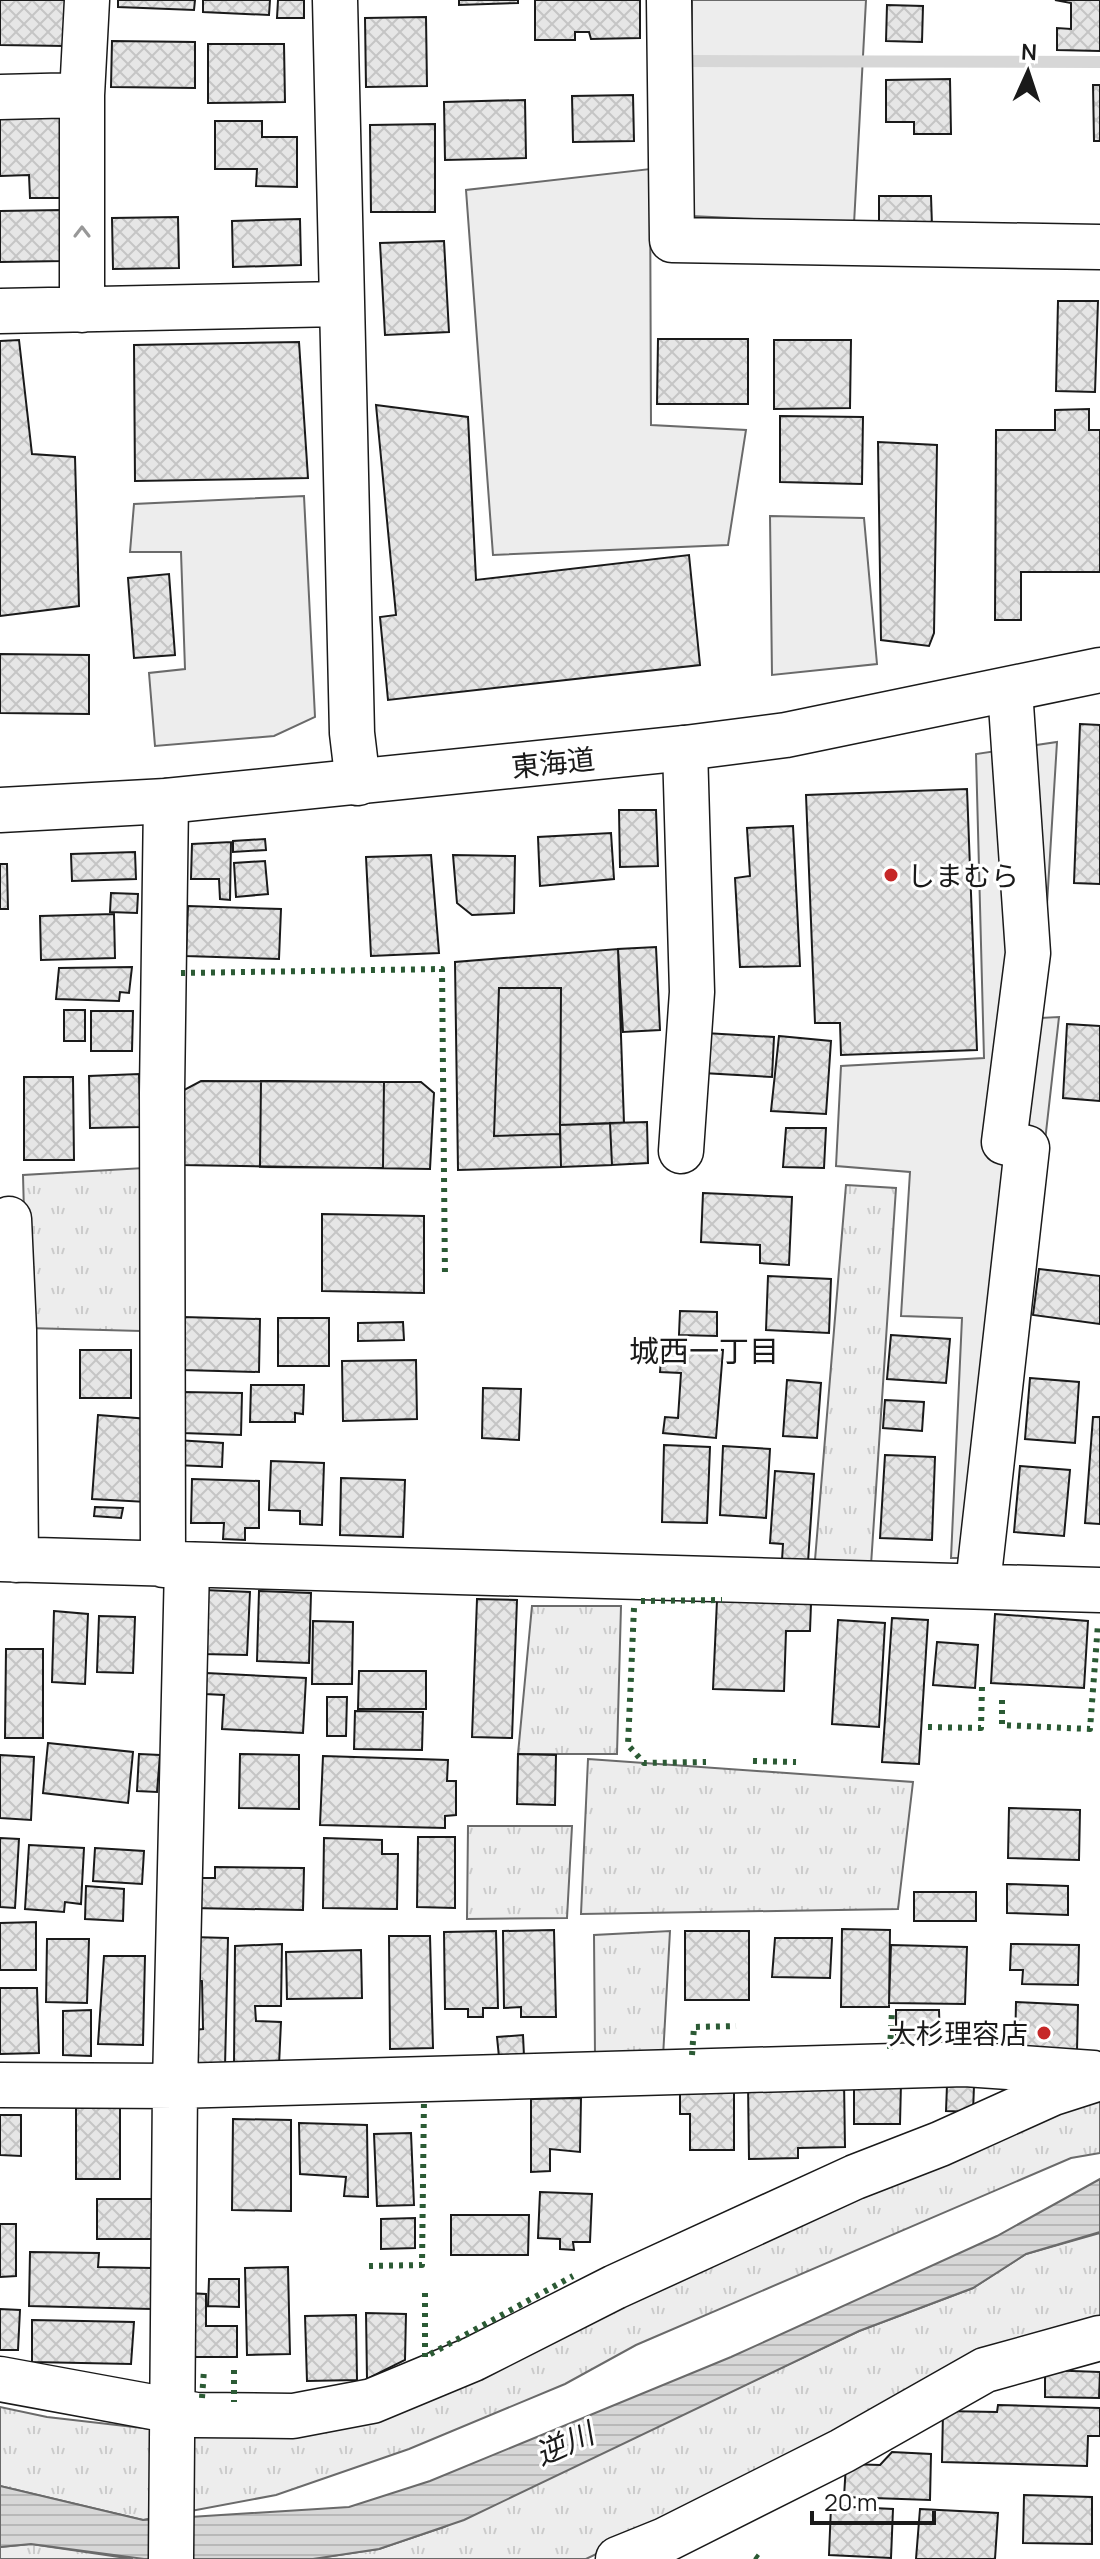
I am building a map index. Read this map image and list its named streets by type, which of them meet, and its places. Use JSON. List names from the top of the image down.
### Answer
{
  "streets": {
    "street": ["東海道"]
  },
  "districts": ["城西一丁目"],
  "water": ["逆川"],
  "places": ["しまむら", "大杉理容店"],
  "scale_bar": "20 m",
  "north": "top"
}
